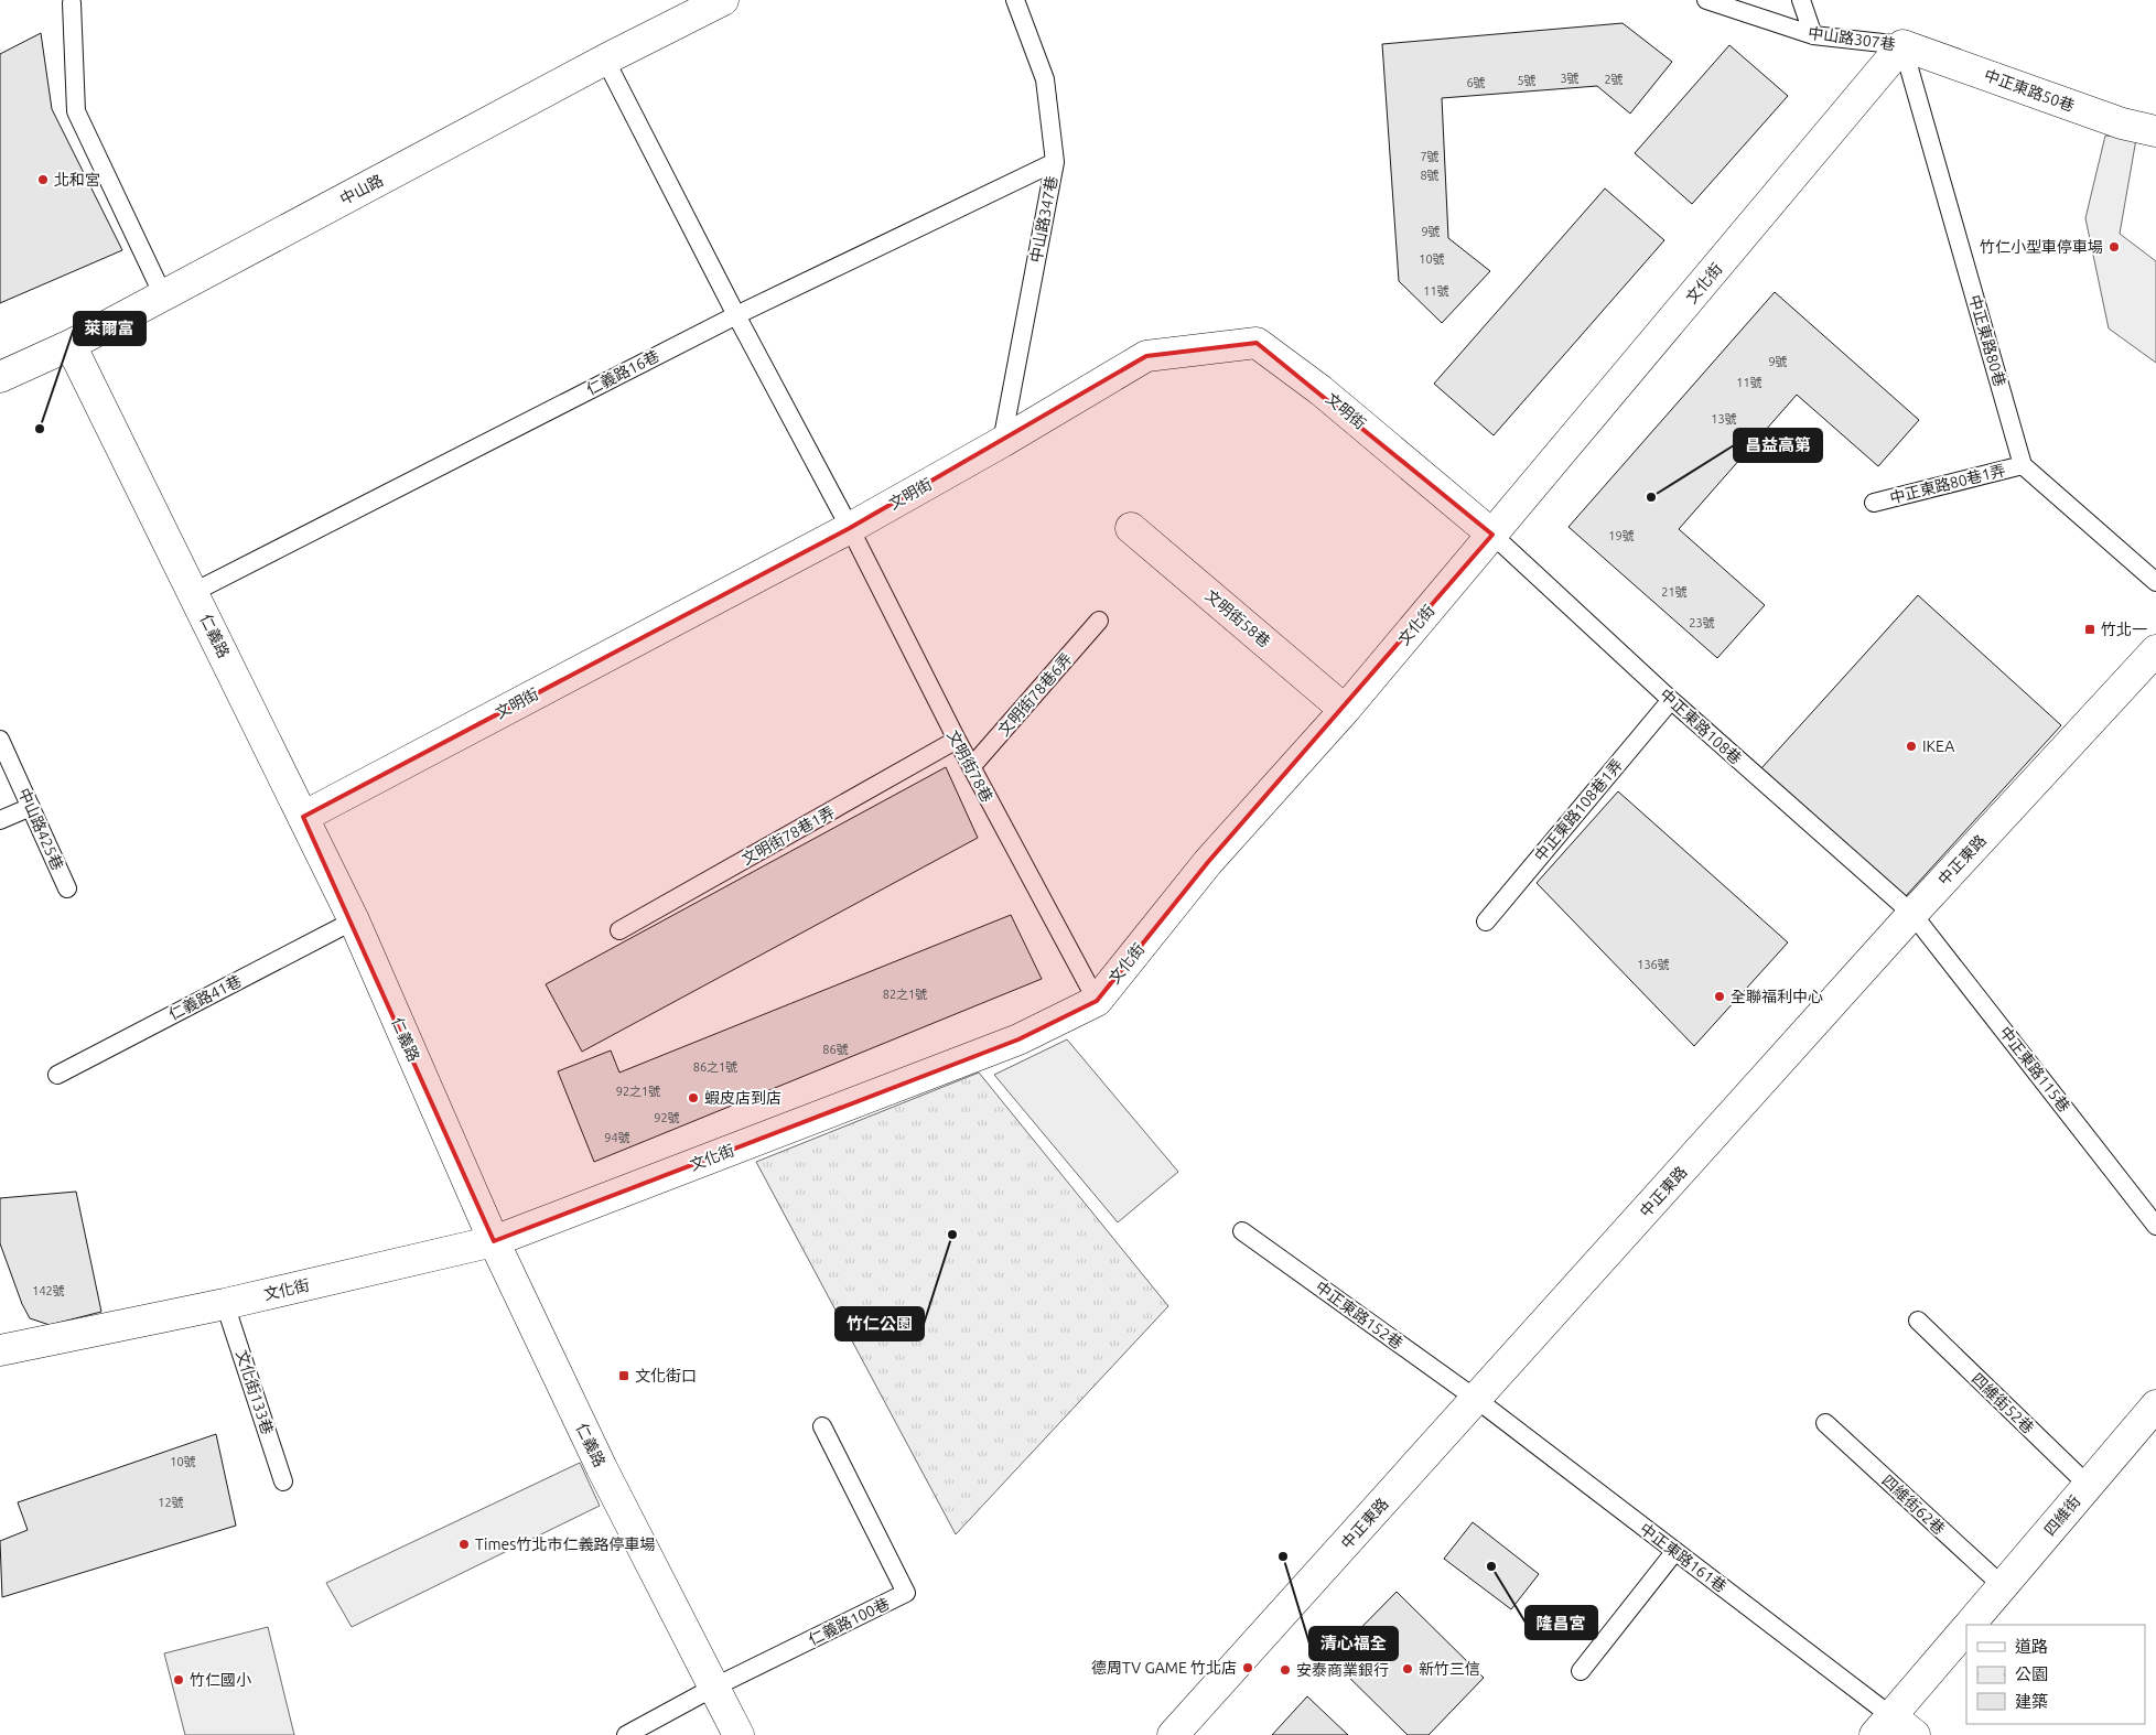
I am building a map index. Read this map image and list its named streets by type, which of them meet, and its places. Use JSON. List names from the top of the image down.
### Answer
{
  "streets": {
    "street": [
      "中正東路50巷",
      "中山路",
      "文化街",
      "文明街",
      "文明街58巷",
      "仁義路",
      "中正東路",
      "四維街"
    ],
    "lane": [
      "中山路307巷",
      "中山路347巷",
      "中正東路80巷",
      "仁義路16巷",
      "中正東路80巷1弄",
      "文明街78巷6弄",
      "中正東路108巷",
      "文明街78巷",
      "中正東路108巷1弄",
      "中山路425巷",
      "文明街78巷1弄",
      "仁義路41巷",
      "中正東路115巷",
      "中正東路152巷",
      "文化街133巷",
      "四維街52巷",
      "四維街62巷",
      "中正東路161巷",
      "仁義路100巷"
    ]
  },
  "crossings": [
    ["中山路307巷", "中正東路50巷"],
    ["中山路307巷", "文化街"],
    ["中山路307巷", "中正東路80巷"],
    ["中正東路50巷", "文化街"],
    ["中正東路50巷", "中正東路80巷"],
    ["中山路", "仁義路"],
    ["中山路", "文明街78巷"],
    ["中山路347巷", "仁義路16巷"],
    ["中山路347巷", "文明街"],
    ["文化街", "中正東路80巷"],
    ["文化街", "文明街"],
    ["文化街", "文明街58巷"],
    ["文化街", "仁義路"],
    ["文化街", "中正東路108巷"],
    ["文化街", "文明街78巷"],
    ["文化街", "文化街133巷"],
    ["中正東路80巷", "中正東路80巷1弄"],
    ["仁義路16巷", "仁義路"],
    ["仁義路16巷", "文明街78巷"],
    ["文明街", "仁義路"],
    ["文明街", "中正東路108巷"],
    ["文明街", "文明街78巷"],
    ["仁義路", "仁義路41巷"],
    ["仁義路", "仁義路100巷"],
    ["文明街78巷6弄", "文明街78巷"],
    ["中正東路108巷", "中正東路108巷1弄"],
    ["中正東路108巷", "中正東路"],
    ["中正東路108巷", "中正東路115巷"],
    ["文明街78巷", "文明街78巷1弄"],
    ["中正東路", "中正東路115巷"],
    ["中正東路", "中正東路152巷"],
    ["中正東路", "中正東路161巷"],
    ["中正東路152巷", "中正東路161巷"],
    ["四維街52巷", "四維街"],
    ["四維街62巷", "四維街"],
    ["四維街", "中正東路161巷"]
  ],
  "places": {
    "other": [
      "北和宮",
      "竹仁小型車停車場",
      "萊爾富",
      "昌益高第",
      "IKEA",
      "全聯福利中心",
      "蝦皮店到店",
      "竹仁公園",
      "Times竹北市仁義路停車場",
      "清心福全",
      "隆昌宮",
      "德周TV GAME 竹北店",
      "新竹三信",
      "安泰商業銀行",
      "竹仁國小"
    ],
    "transit": ["竹北一", "文化街口"]
  },
  "house_numbers": [
    "3號",
    "2號",
    "5號",
    "6號",
    "7號",
    "8號",
    "9號",
    "10號",
    "11號",
    "9號",
    "11號",
    "13號",
    "19號",
    "21號",
    "23號",
    "136號",
    "82之1號",
    "86號",
    "86之1號",
    "92之1號",
    "92號",
    "94號",
    "142號",
    "10號",
    "12號"
  ],
  "legend": ["道路", "公園", "建築"]
}
